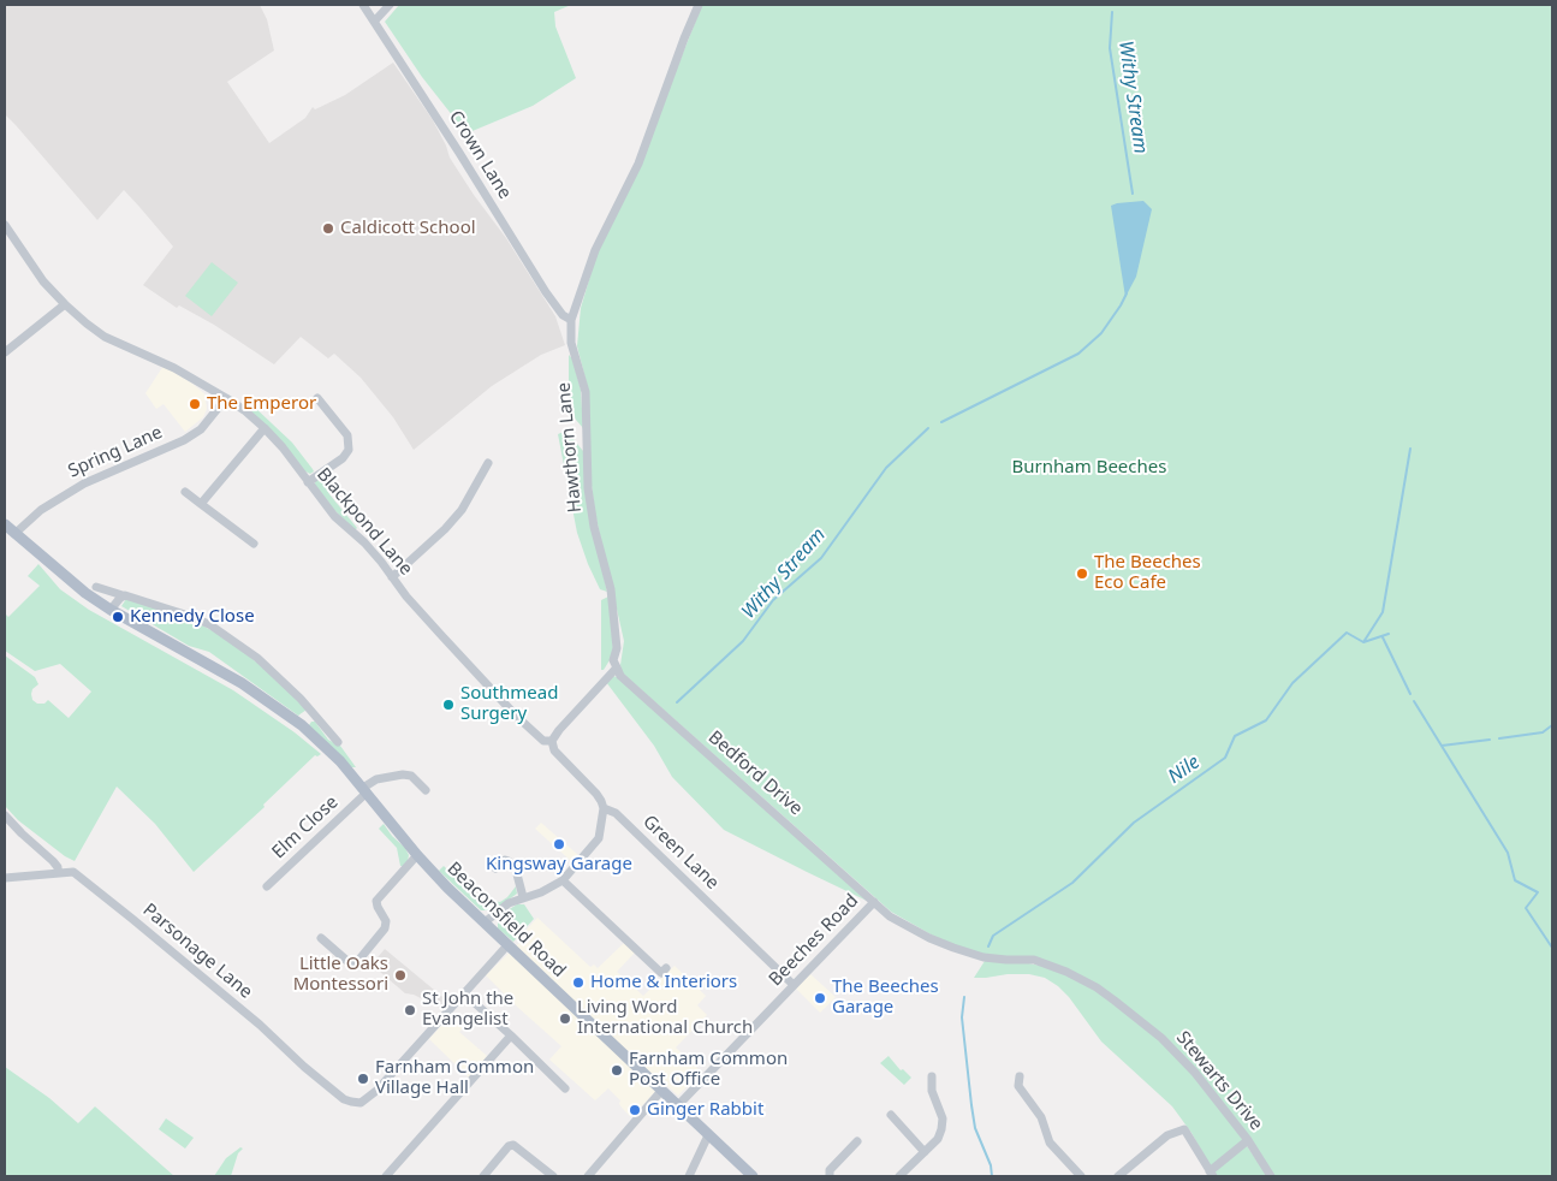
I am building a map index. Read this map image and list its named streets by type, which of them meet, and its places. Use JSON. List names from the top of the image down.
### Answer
{
  "streets": {
    "main road": ["Beaconsfield Road"],
    "street": [
      "Crown Lane",
      "Hawthorn Lane",
      "Spring Lane",
      "Blackpond Lane",
      "Bedford Drive",
      "Elm Close",
      "Green Lane",
      "Beeches Road",
      "Parsonage Lane",
      "Stewarts Drive"
    ]
  },
  "crossings": [
    ["Crown Lane", "Hawthorn Lane"],
    ["Hawthorn Lane", "Bedford Drive"],
    ["Spring Lane", "Blackpond Lane"],
    ["Spring Lane", "Beaconsfield Road"],
    ["Blackpond Lane", "Green Lane"],
    ["Bedford Drive", "Beeches Road"],
    ["Bedford Drive", "Stewarts Drive"],
    ["Elm Close", "Beaconsfield Road"],
    ["Green Lane", "Beeches Road"],
    ["Beaconsfield Road", "Beeches Road"],
    ["Beeches Road", "Stewarts Drive"]
  ],
  "water": ["Withy Stream", "Nile"],
  "parks": ["Burnham Beeches"],
  "places": [
    "Caldicott School",
    "The Emperor",
    "The Beeches Eco Cafe",
    "Kennedy Close",
    "Southmead Surgery",
    "Kingsway Garage",
    "Little Oaks Montessori",
    "Home & Interiors",
    "The Beeches Garage",
    "St John the Evangelist",
    "Living Word International Church",
    "Farnham Common Post Office",
    "Farnham Common Village Hall",
    "Ginger Rabbit"
  ]
}
